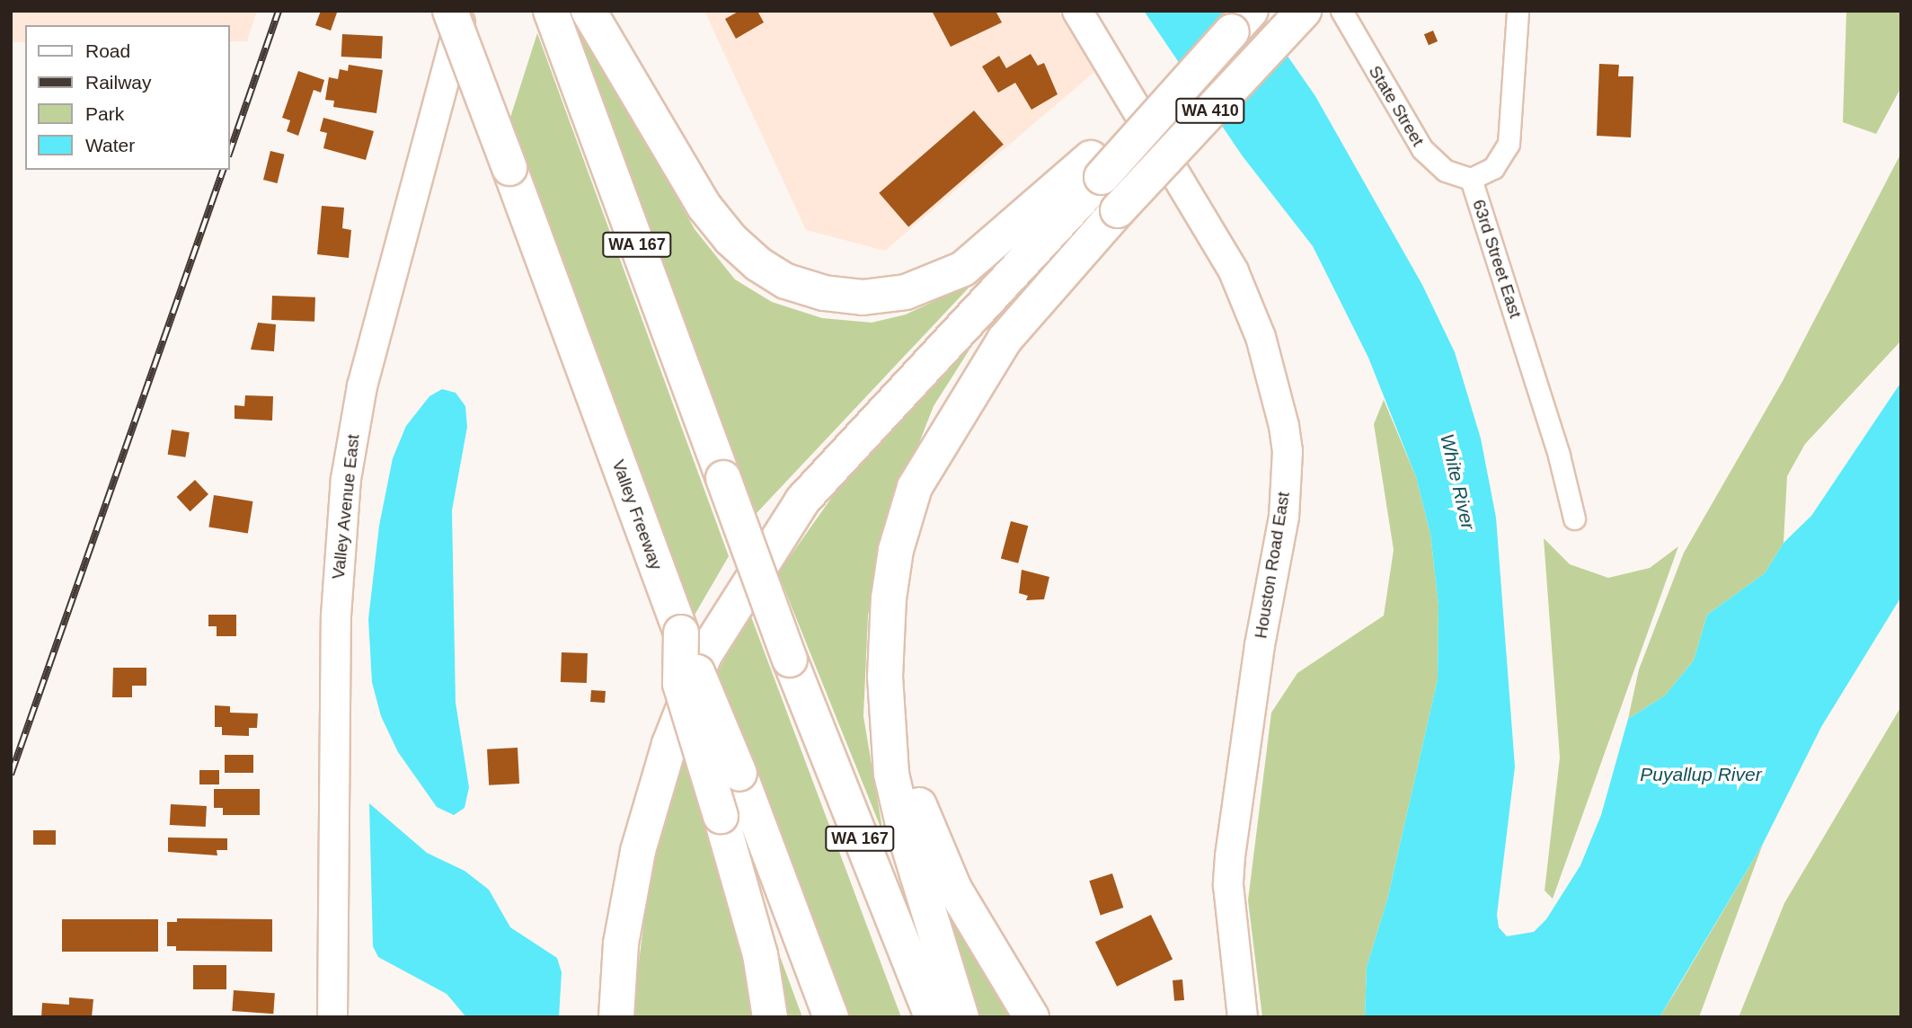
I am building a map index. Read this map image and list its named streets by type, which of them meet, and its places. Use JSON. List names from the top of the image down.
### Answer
{
  "streets": {
    "highway": ["WA 410", "WA 167", "Valley Freeway"],
    "street": [
      "State Street",
      "63rd Street East",
      "Valley Avenue East",
      "Houston Road East"
    ]
  },
  "crossings": [
    ["State Street", "63rd Street East"]
  ],
  "water": ["White River", "Puyallup River"],
  "legend": [
    "Road",
    "Railway",
    "Park",
    "Water"
  ]
}
